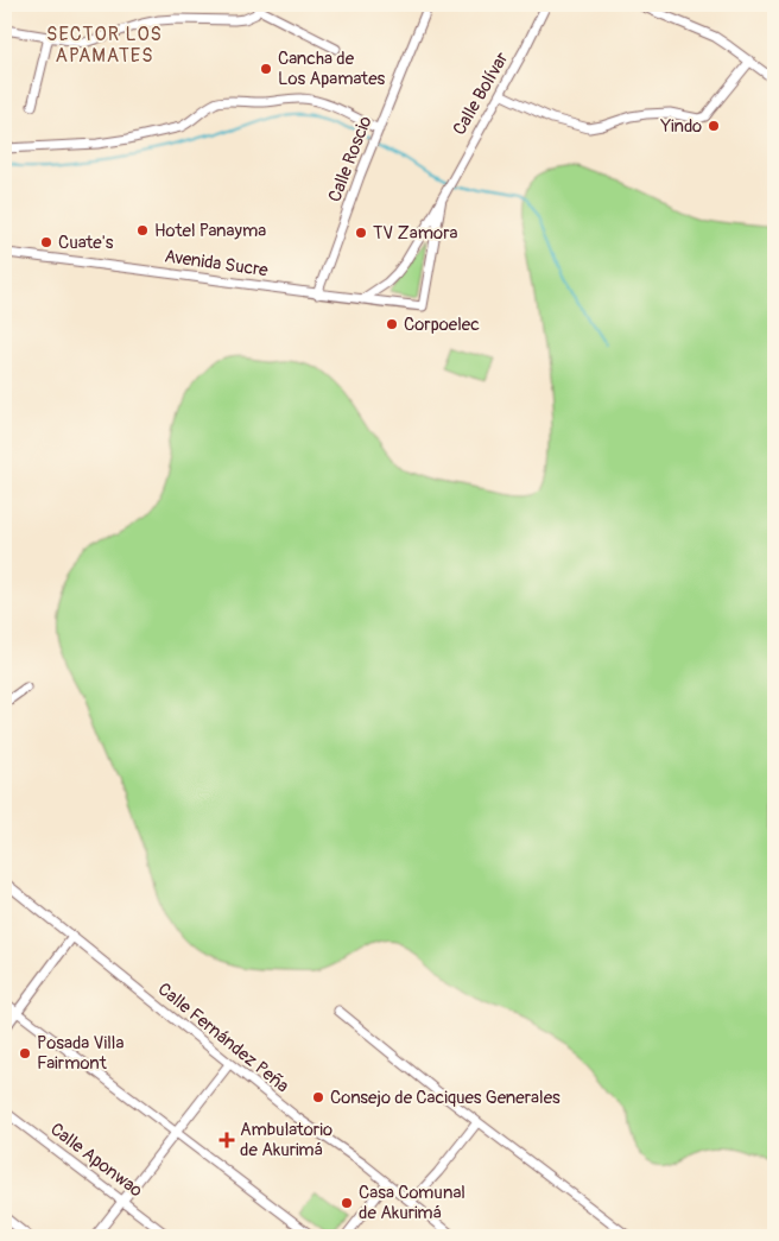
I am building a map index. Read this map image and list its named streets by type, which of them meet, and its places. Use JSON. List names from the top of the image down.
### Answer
{
  "streets": {
    "street": [
      "Calle Bolívar",
      "Calle Roscio",
      "Avenida Sucre",
      "Calle Fernández Peña",
      "Calle Aponwao"
    ]
  },
  "crossings": [
    ["Calle Bolívar", "Avenida Sucre"],
    ["Calle Roscio", "Avenida Sucre"]
  ],
  "districts": ["SECTOR LOS APAMATES"],
  "places": {
    "other": [
      "Cancha de Los Apamates",
      "Yindo",
      "Hotel Panayma",
      "TV Zamora",
      "Cuate's",
      "Corpoelec",
      "Posada Villa Fairmont",
      "Consejo de Caciques Generales",
      "Casa Comunal de Akurimá"
    ],
    "health": ["Ambulatorio de Akurimá"]
  }
}
